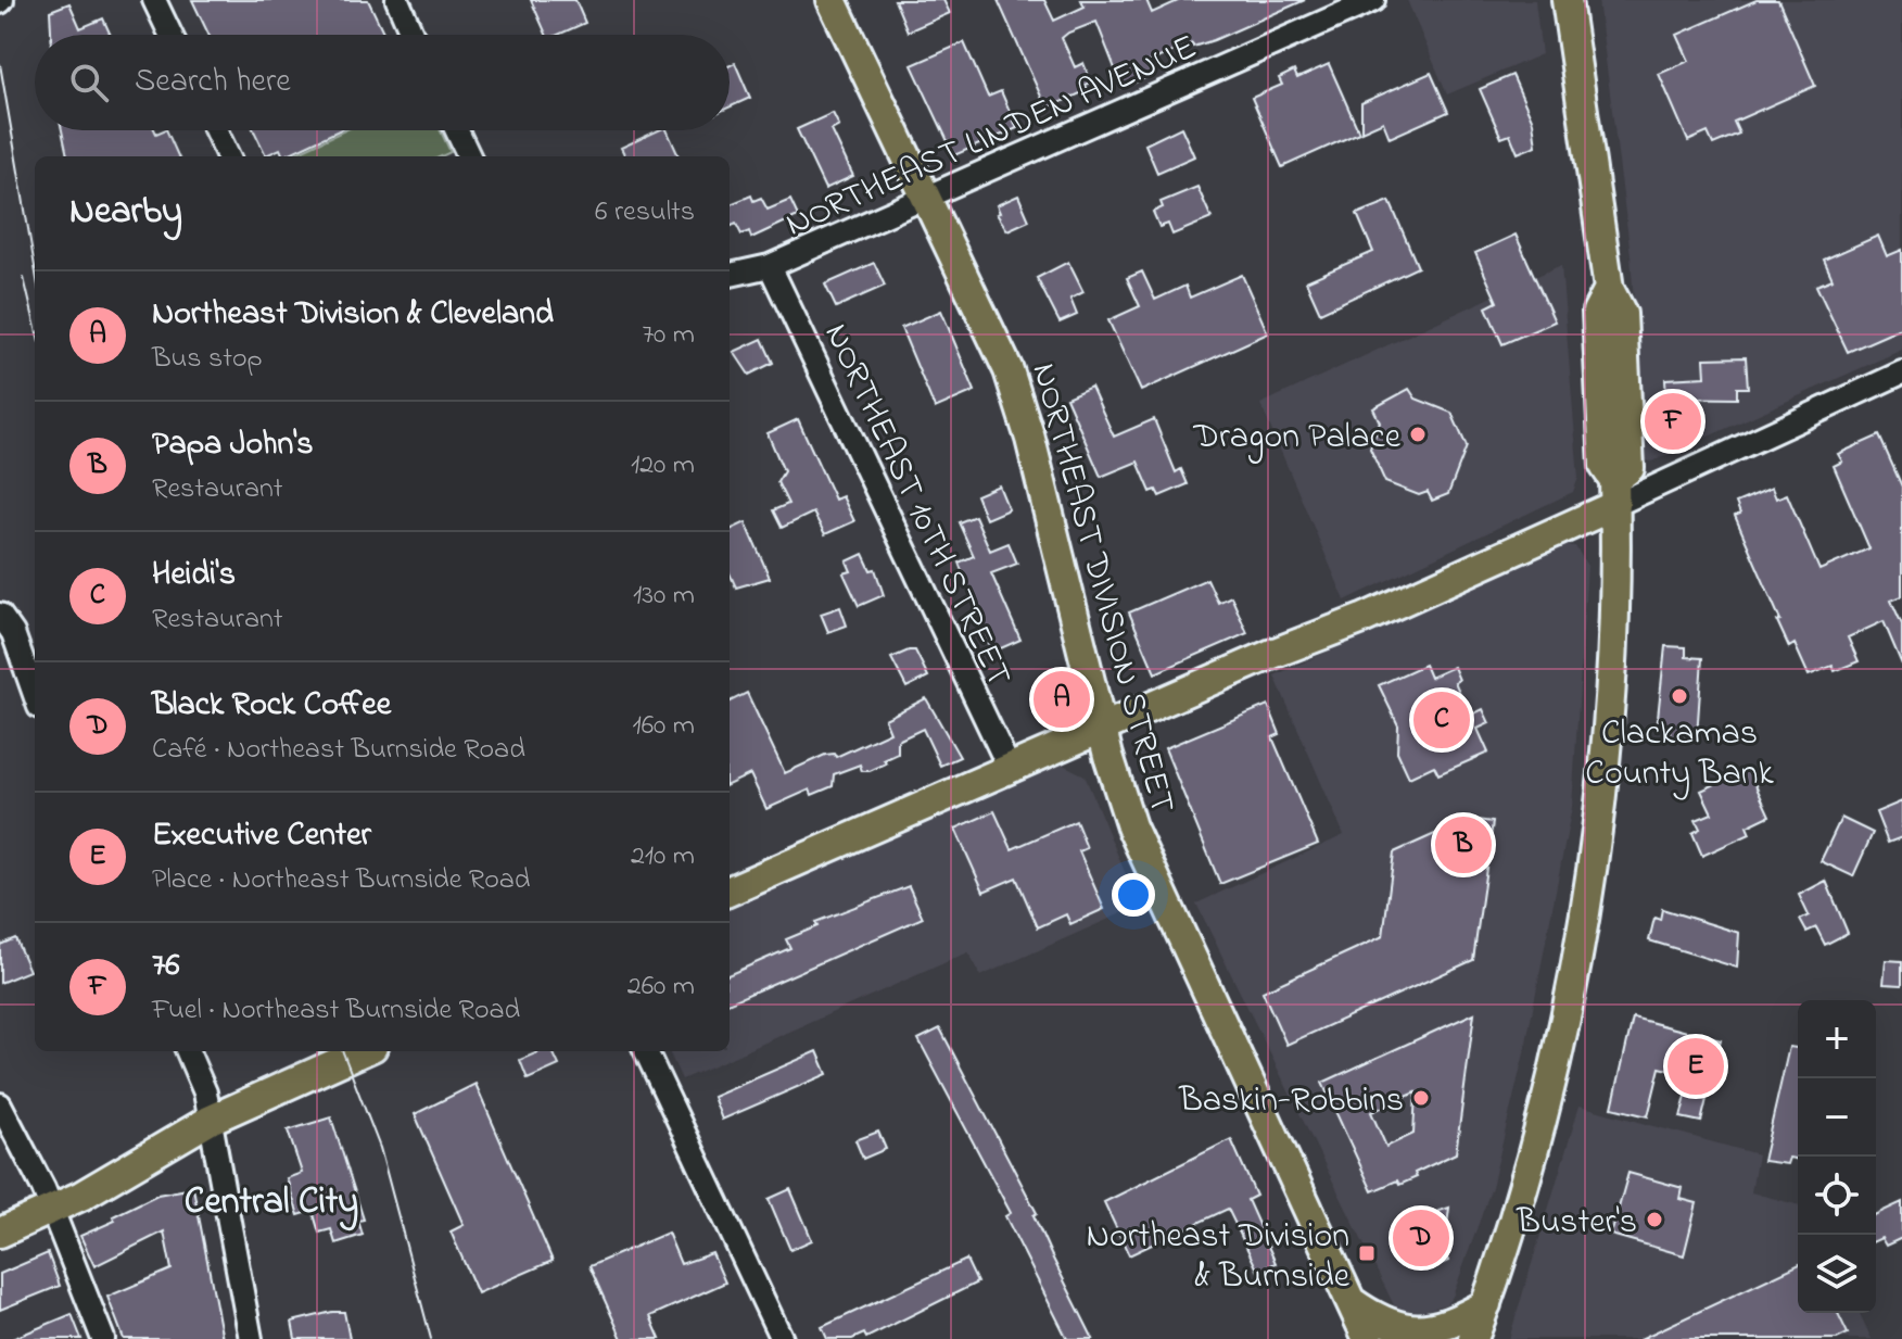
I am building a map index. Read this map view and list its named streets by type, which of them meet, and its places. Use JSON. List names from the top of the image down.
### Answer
{
  "streets": {
    "main road": ["NORTHEAST DIVISION STREET"],
    "street": ["NORTHEAST LINDEN AVENUE", "NORTHEAST 10TH STREET"]
  },
  "crossings": [
    ["NORTHEAST LINDEN AVENUE", "NORTHEAST 10TH STREET"],
    ["NORTHEAST LINDEN AVENUE", "NORTHEAST DIVISION STREET"]
  ],
  "districts": ["Central City"],
  "places": {
    "other": [
      "Dragon Palace",
      "Clackamas County Bank",
      "Baskin-Robbins",
      "Buster's"
    ],
    "transit": ["Northeast Division & Burnside"]
  },
  "page": {
    "search": "Search here",
    "heading": ["Nearby", "6 results"],
    "list": [
      {
        "mark": "A",
        "name": "Northeast Division & Cleveland",
        "note": "Bus stop",
        "value": "70 m"
      },
      {
        "mark": "B",
        "name": "Papa John's",
        "note": "Restaurant",
        "value": "120 m"
      },
      {
        "mark": "C",
        "name": "Heidi's",
        "note": "Restaurant",
        "value": "130 m"
      },
      {
        "mark": "D",
        "name": "Black Rock Coffee",
        "note": "Café · Northeast Burnside Road",
        "value": "160 m"
      },
      {
        "mark": "E",
        "name": "Executive Center",
        "note": "Place · Northeast Burnside Road",
        "value": "210 m"
      },
      {
        "mark": "F",
        "name": "76",
        "note": "Fuel · Northeast Burnside Road",
        "value": "260 m"
      }
    ],
    "pins": [
      "F",
      "A",
      "C",
      "B",
      "E",
      "D"
    ],
    "map_buttons": ["+", "−"]
  }
}
